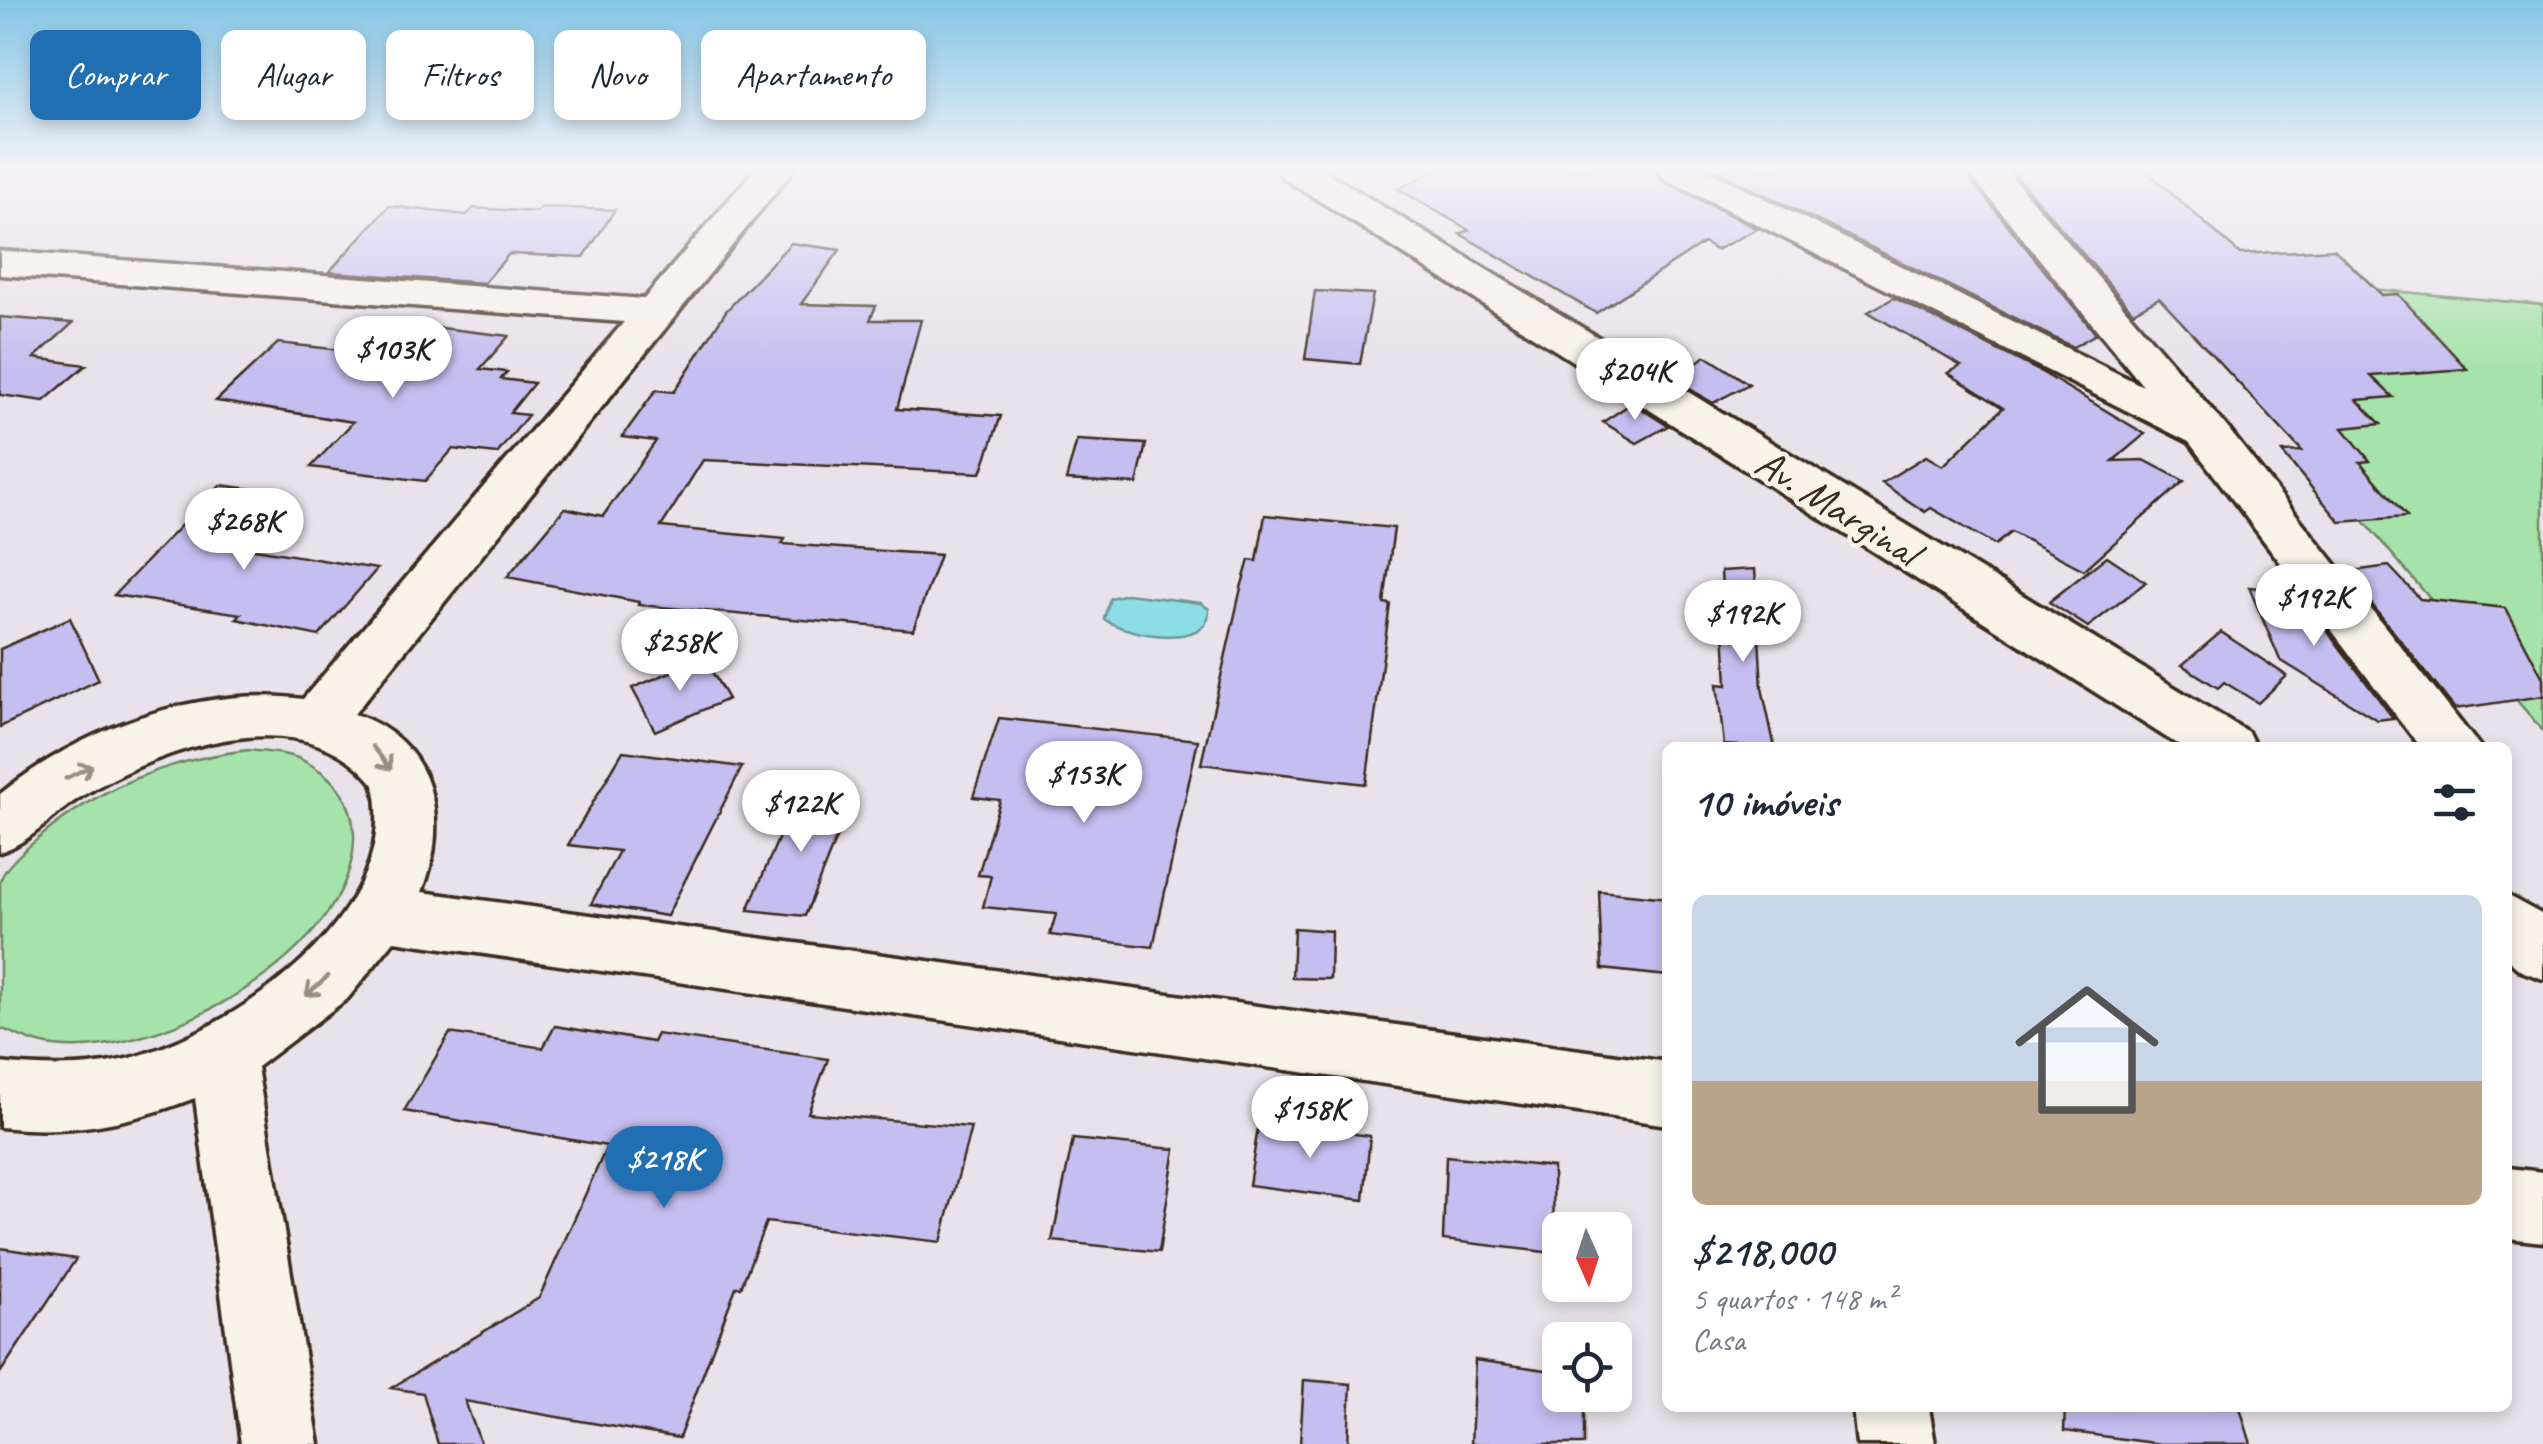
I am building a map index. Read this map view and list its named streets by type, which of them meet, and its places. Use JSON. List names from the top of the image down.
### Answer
{
  "streets": {
    "street": ["Av. Marginal"]
  },
  "north": "bottom",
  "page": {
    "chip": [
      "Comprar",
      "Alugar",
      "Filtros",
      "Novo",
      "Apartamento"
    ],
    "price": [
      "$103K",
      "$204K",
      "$268K",
      "$192K",
      "$192K",
      "$258K",
      "$153K",
      "$122K",
      "$158K",
      "$218K"
    ],
    "heading": "10 imóveis",
    "list": [
      {
        "name": "$218,000",
        "note": "5 quartos · 148 m² · Casa"
      }
    ]
  }
}
